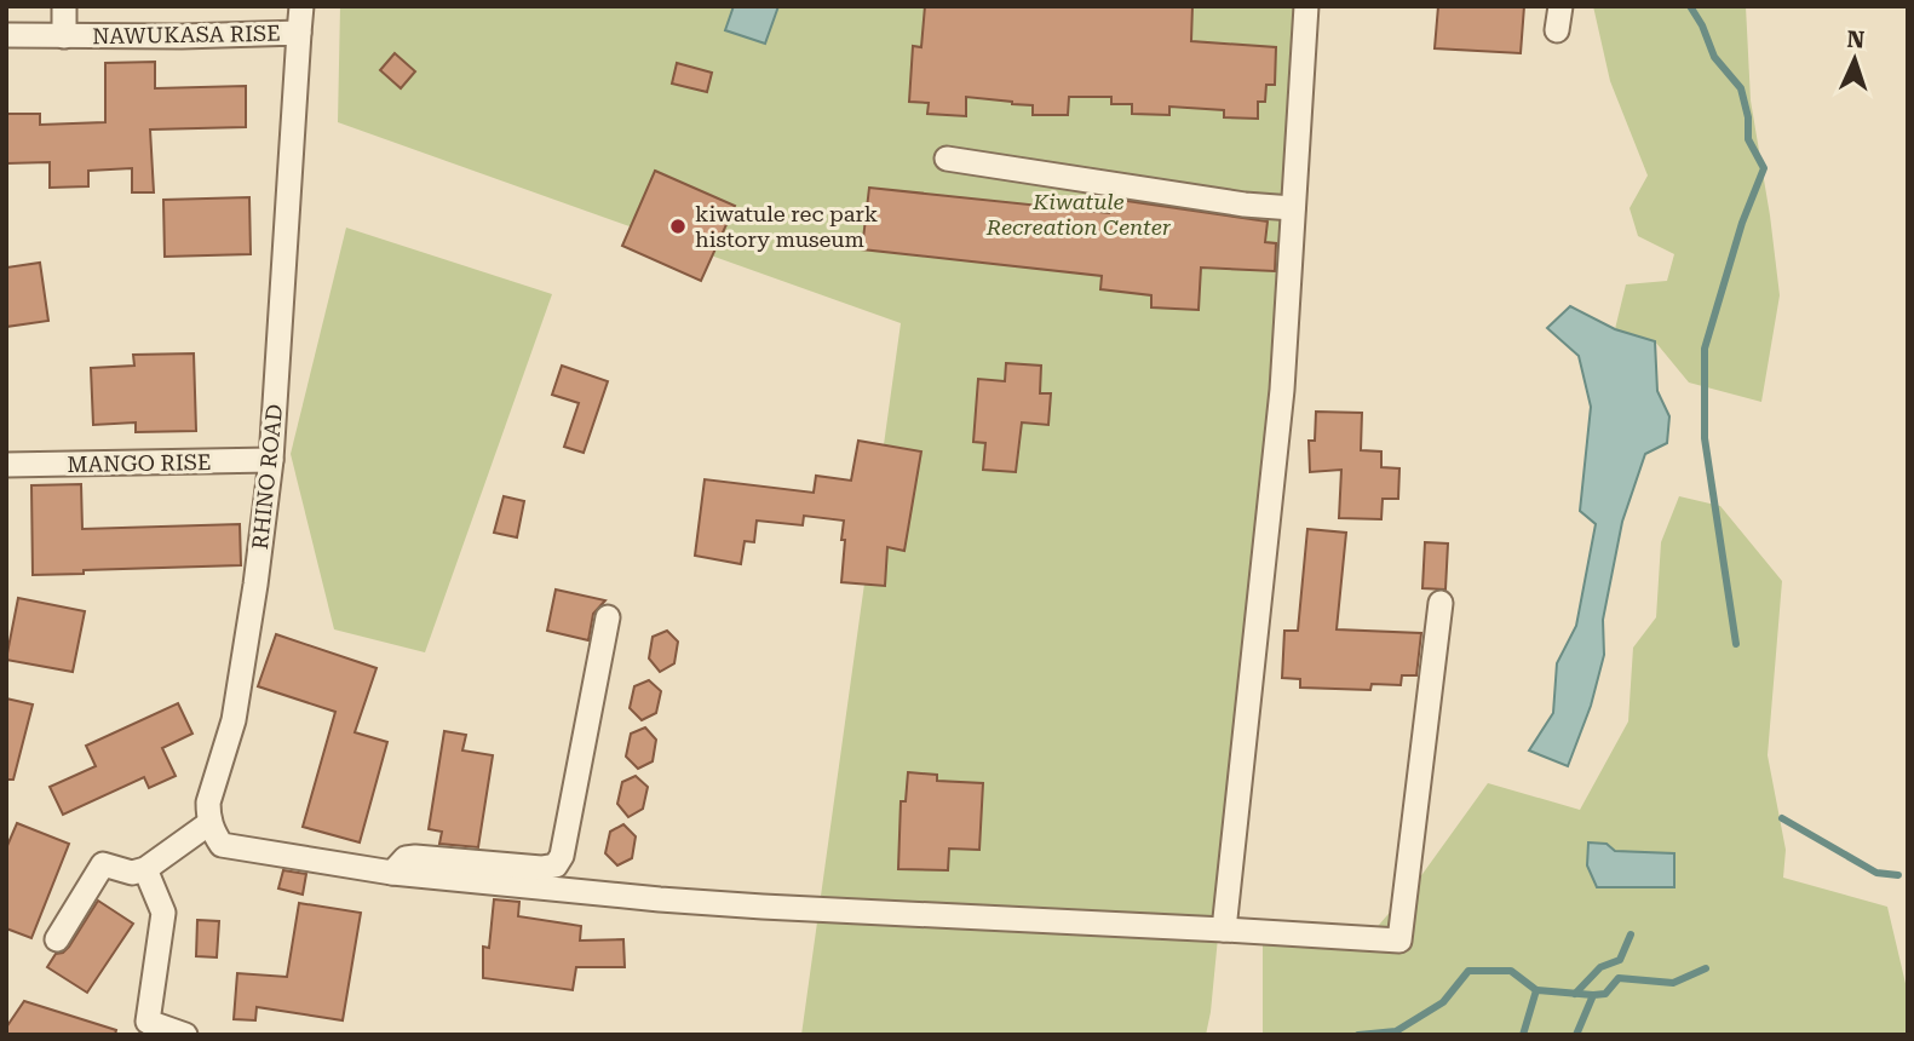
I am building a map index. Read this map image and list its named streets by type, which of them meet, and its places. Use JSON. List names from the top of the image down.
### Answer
{
  "streets": {
    "street": ["NAWUKASA RISE", "MANGO RISE", "RHINO ROAD"]
  },
  "crossings": [
    ["NAWUKASA RISE", "RHINO ROAD"],
    ["MANGO RISE", "RHINO ROAD"]
  ],
  "parks": ["Kiwatule Recreation Center"],
  "places": ["kiwatule rec park history museum"],
  "north": "top"
}
